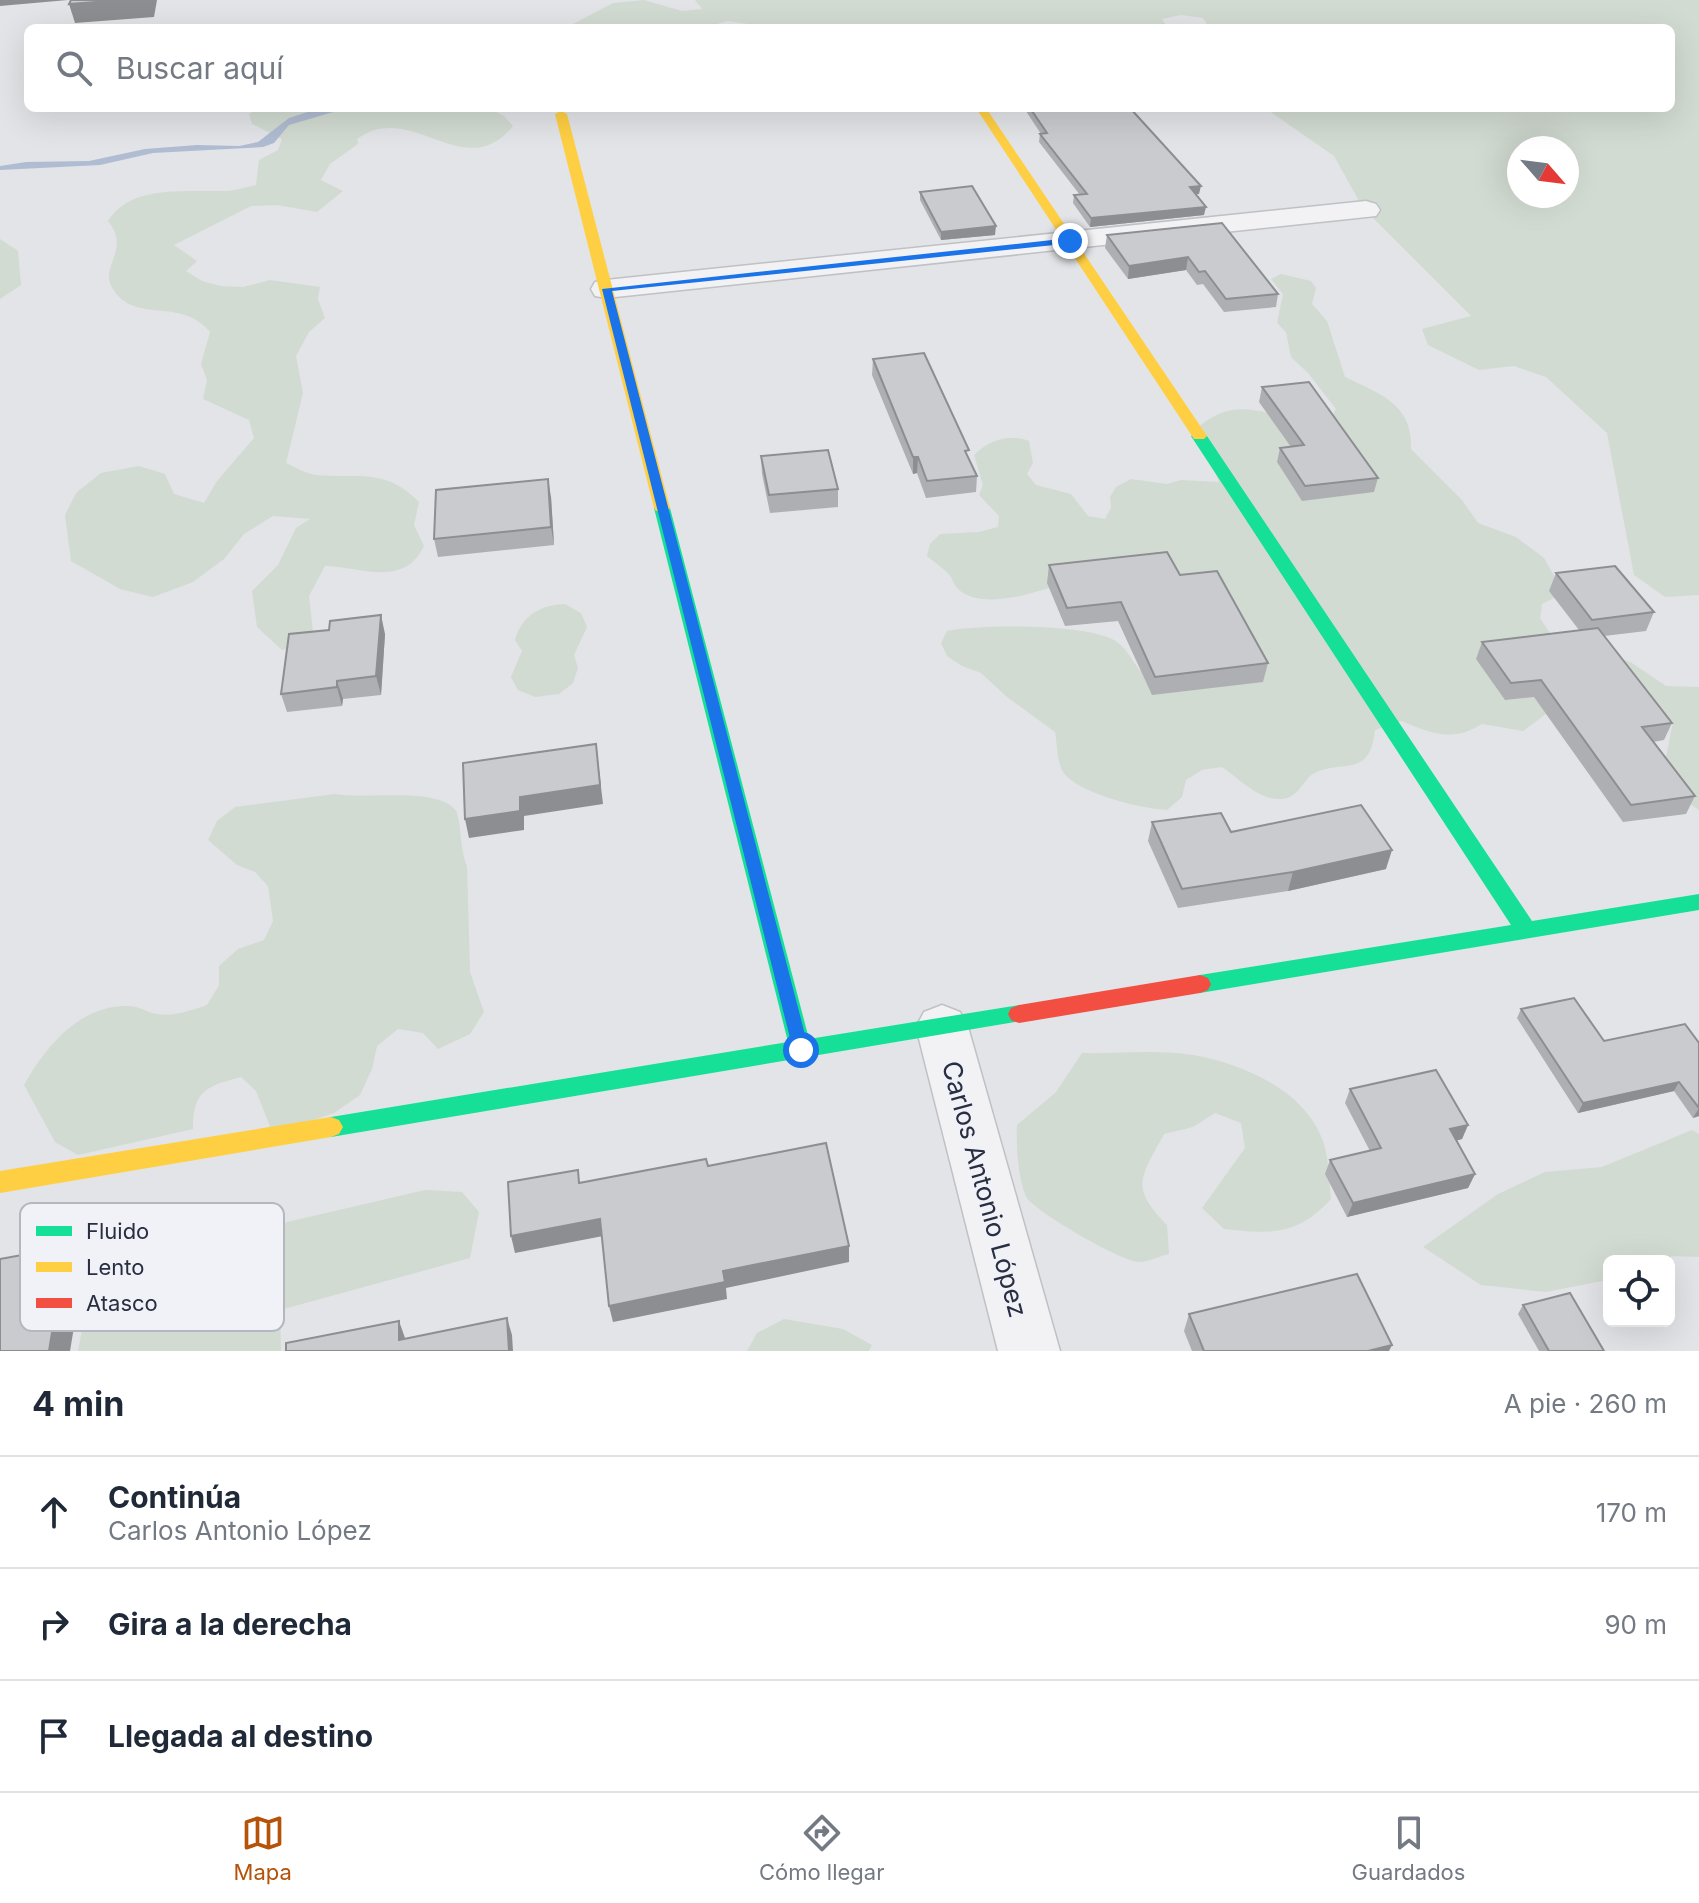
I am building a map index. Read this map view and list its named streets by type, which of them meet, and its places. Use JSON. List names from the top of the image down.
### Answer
{
  "streets": {
    "street": ["Carlos Antonio López"]
  },
  "legend": ["Fluido", "Lento", "Atasco"],
  "north": "bottom right",
  "page": {
    "search": "Buscar aquí",
    "heading": ["4 min", "A pie · 260 m"],
    "list": [
      ["Continúa", "Carlos Antonio López", "170 m"],
      ["Gira a la derecha", "90 m"],
      "Llegada al destino"
    ],
    "nav": ["Mapa", "Cómo llegar", "Guardados"]
  }
}
